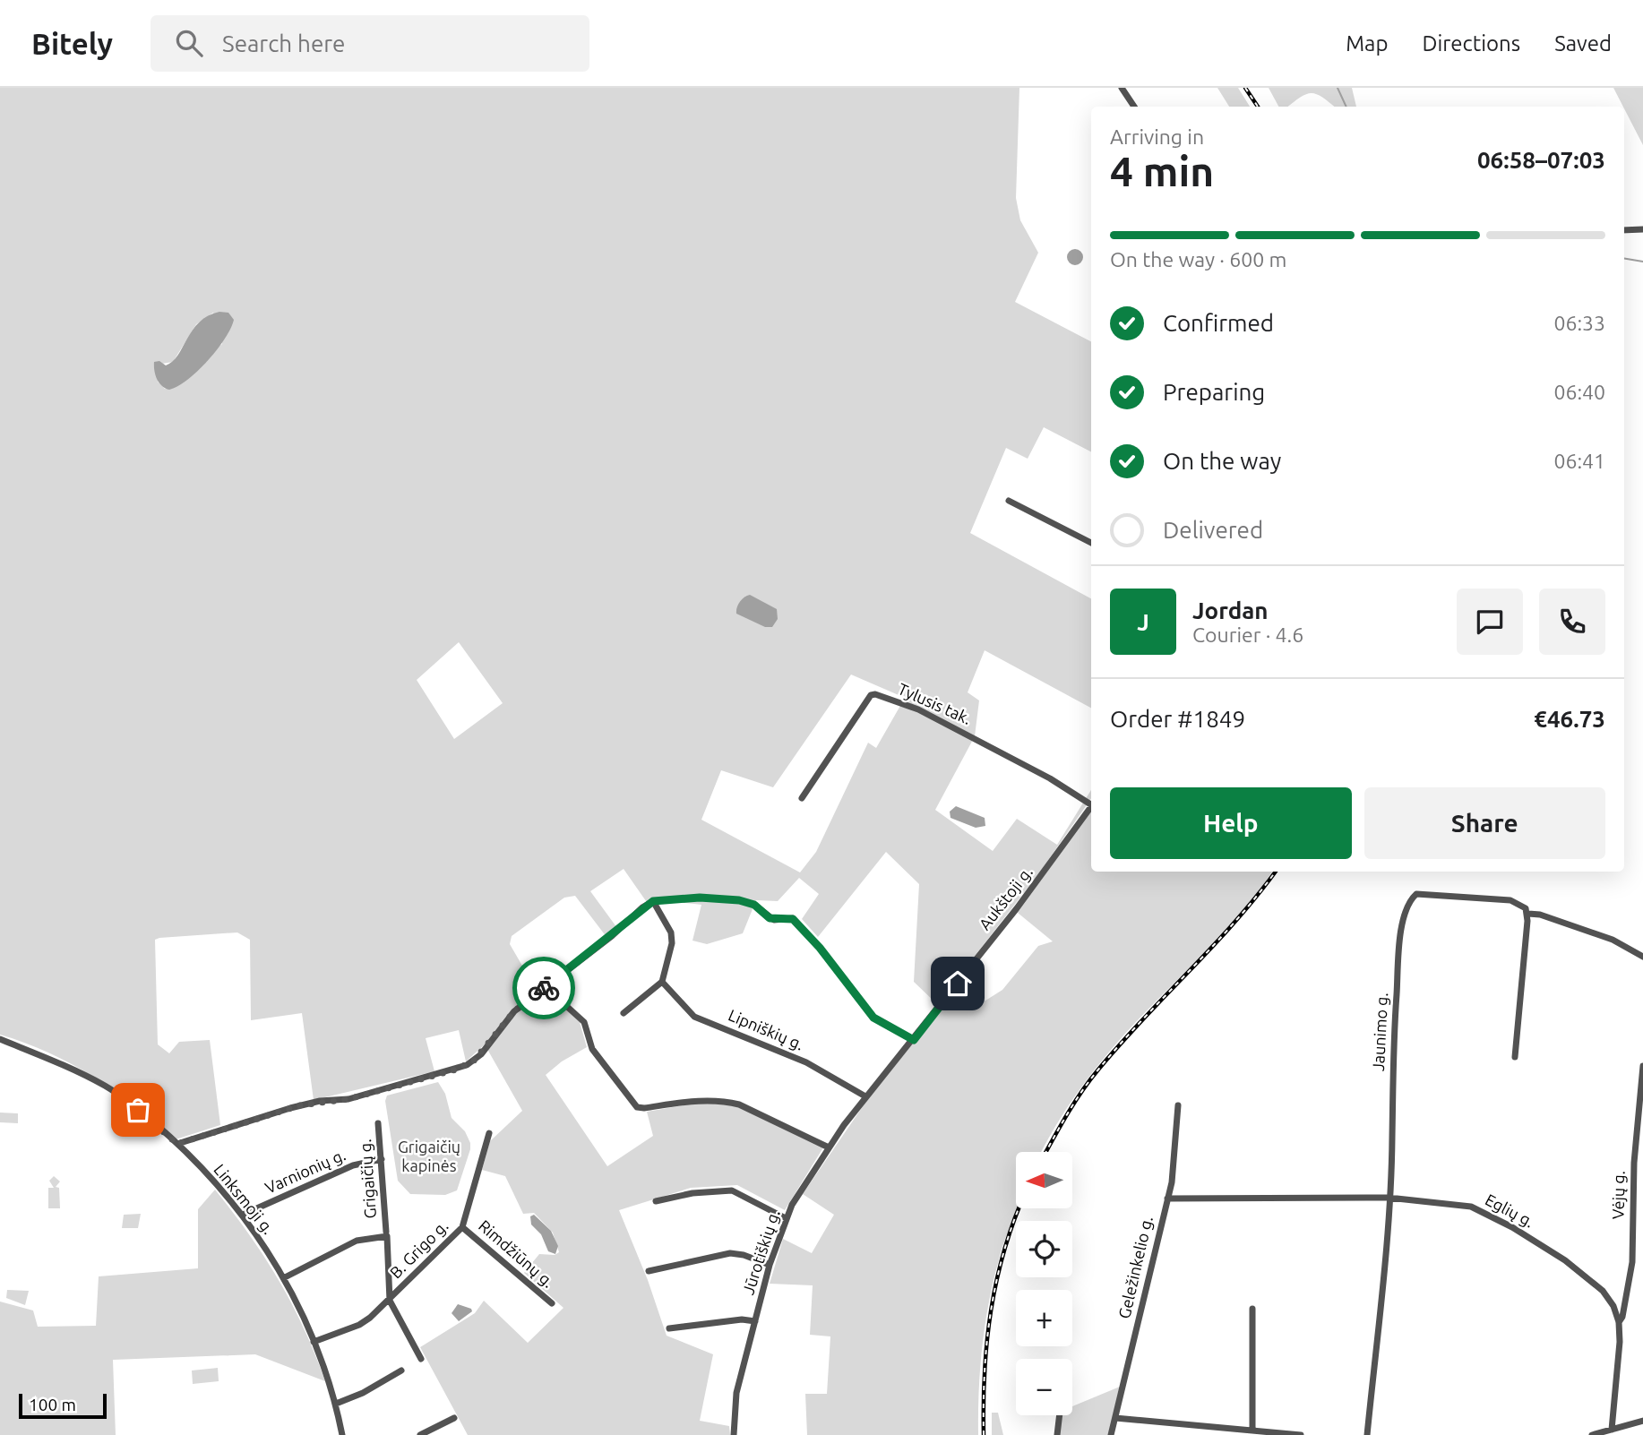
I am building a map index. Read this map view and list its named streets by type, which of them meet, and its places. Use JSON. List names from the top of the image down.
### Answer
{
  "streets": {
    "street": [
      "Tylusis tak.",
      "Aukštoji g.",
      "Lipniškių g.",
      "Jaunimo g.",
      "Varnionių g.",
      "Grigaičių g.",
      "Vėjų g.",
      "Linksmoji g.",
      "Eglių g.",
      "B. Grigo g.",
      "Jūrotiškių g.",
      "Rimdžiūnų g.",
      "Geležinkelio g."
    ]
  },
  "crossings": [
    ["Aukštoji g.", "Jūrotiškių g."],
    ["Lipniškių g.", "Jūrotiškių g."],
    ["Jaunimo g.", "Eglių g."],
    ["Varnionių g.", "Grigaičių g."],
    ["Varnionių g.", "Linksmoji g."],
    ["Grigaičių g.", "B. Grigo g."],
    ["Vėjų g.", "Eglių g."],
    ["Linksmoji g.", "B. Grigo g."],
    ["Eglių g.", "Geležinkelio g."],
    ["B. Grigo g.", "Rimdžiūnų g."]
  ],
  "parks": ["Grigaičių kapinės"],
  "scale_bar": "100 m",
  "north": "left",
  "page": {
    "header": "Bitely",
    "search": "Search here",
    "nav": ["Map", "Directions", "Saved"],
    "heading": ["4 min", "Arriving in", "06:58–07:03"],
    "panel": [
      "Jordan",
      "Courier · 4.6",
      "Order #1849",
      "€46.73"
    ],
    "bar": "On the way · 600 m",
    "list": [
      ["Confirmed", "06:33"],
      ["Preparing", "06:40"],
      ["On the way", "06:41"],
      "Delivered"
    ],
    "round": "J",
    "buttons": ["Help", "Share"],
    "map_buttons": ["+", "−"],
    "scale": "100 m"
  }
}
